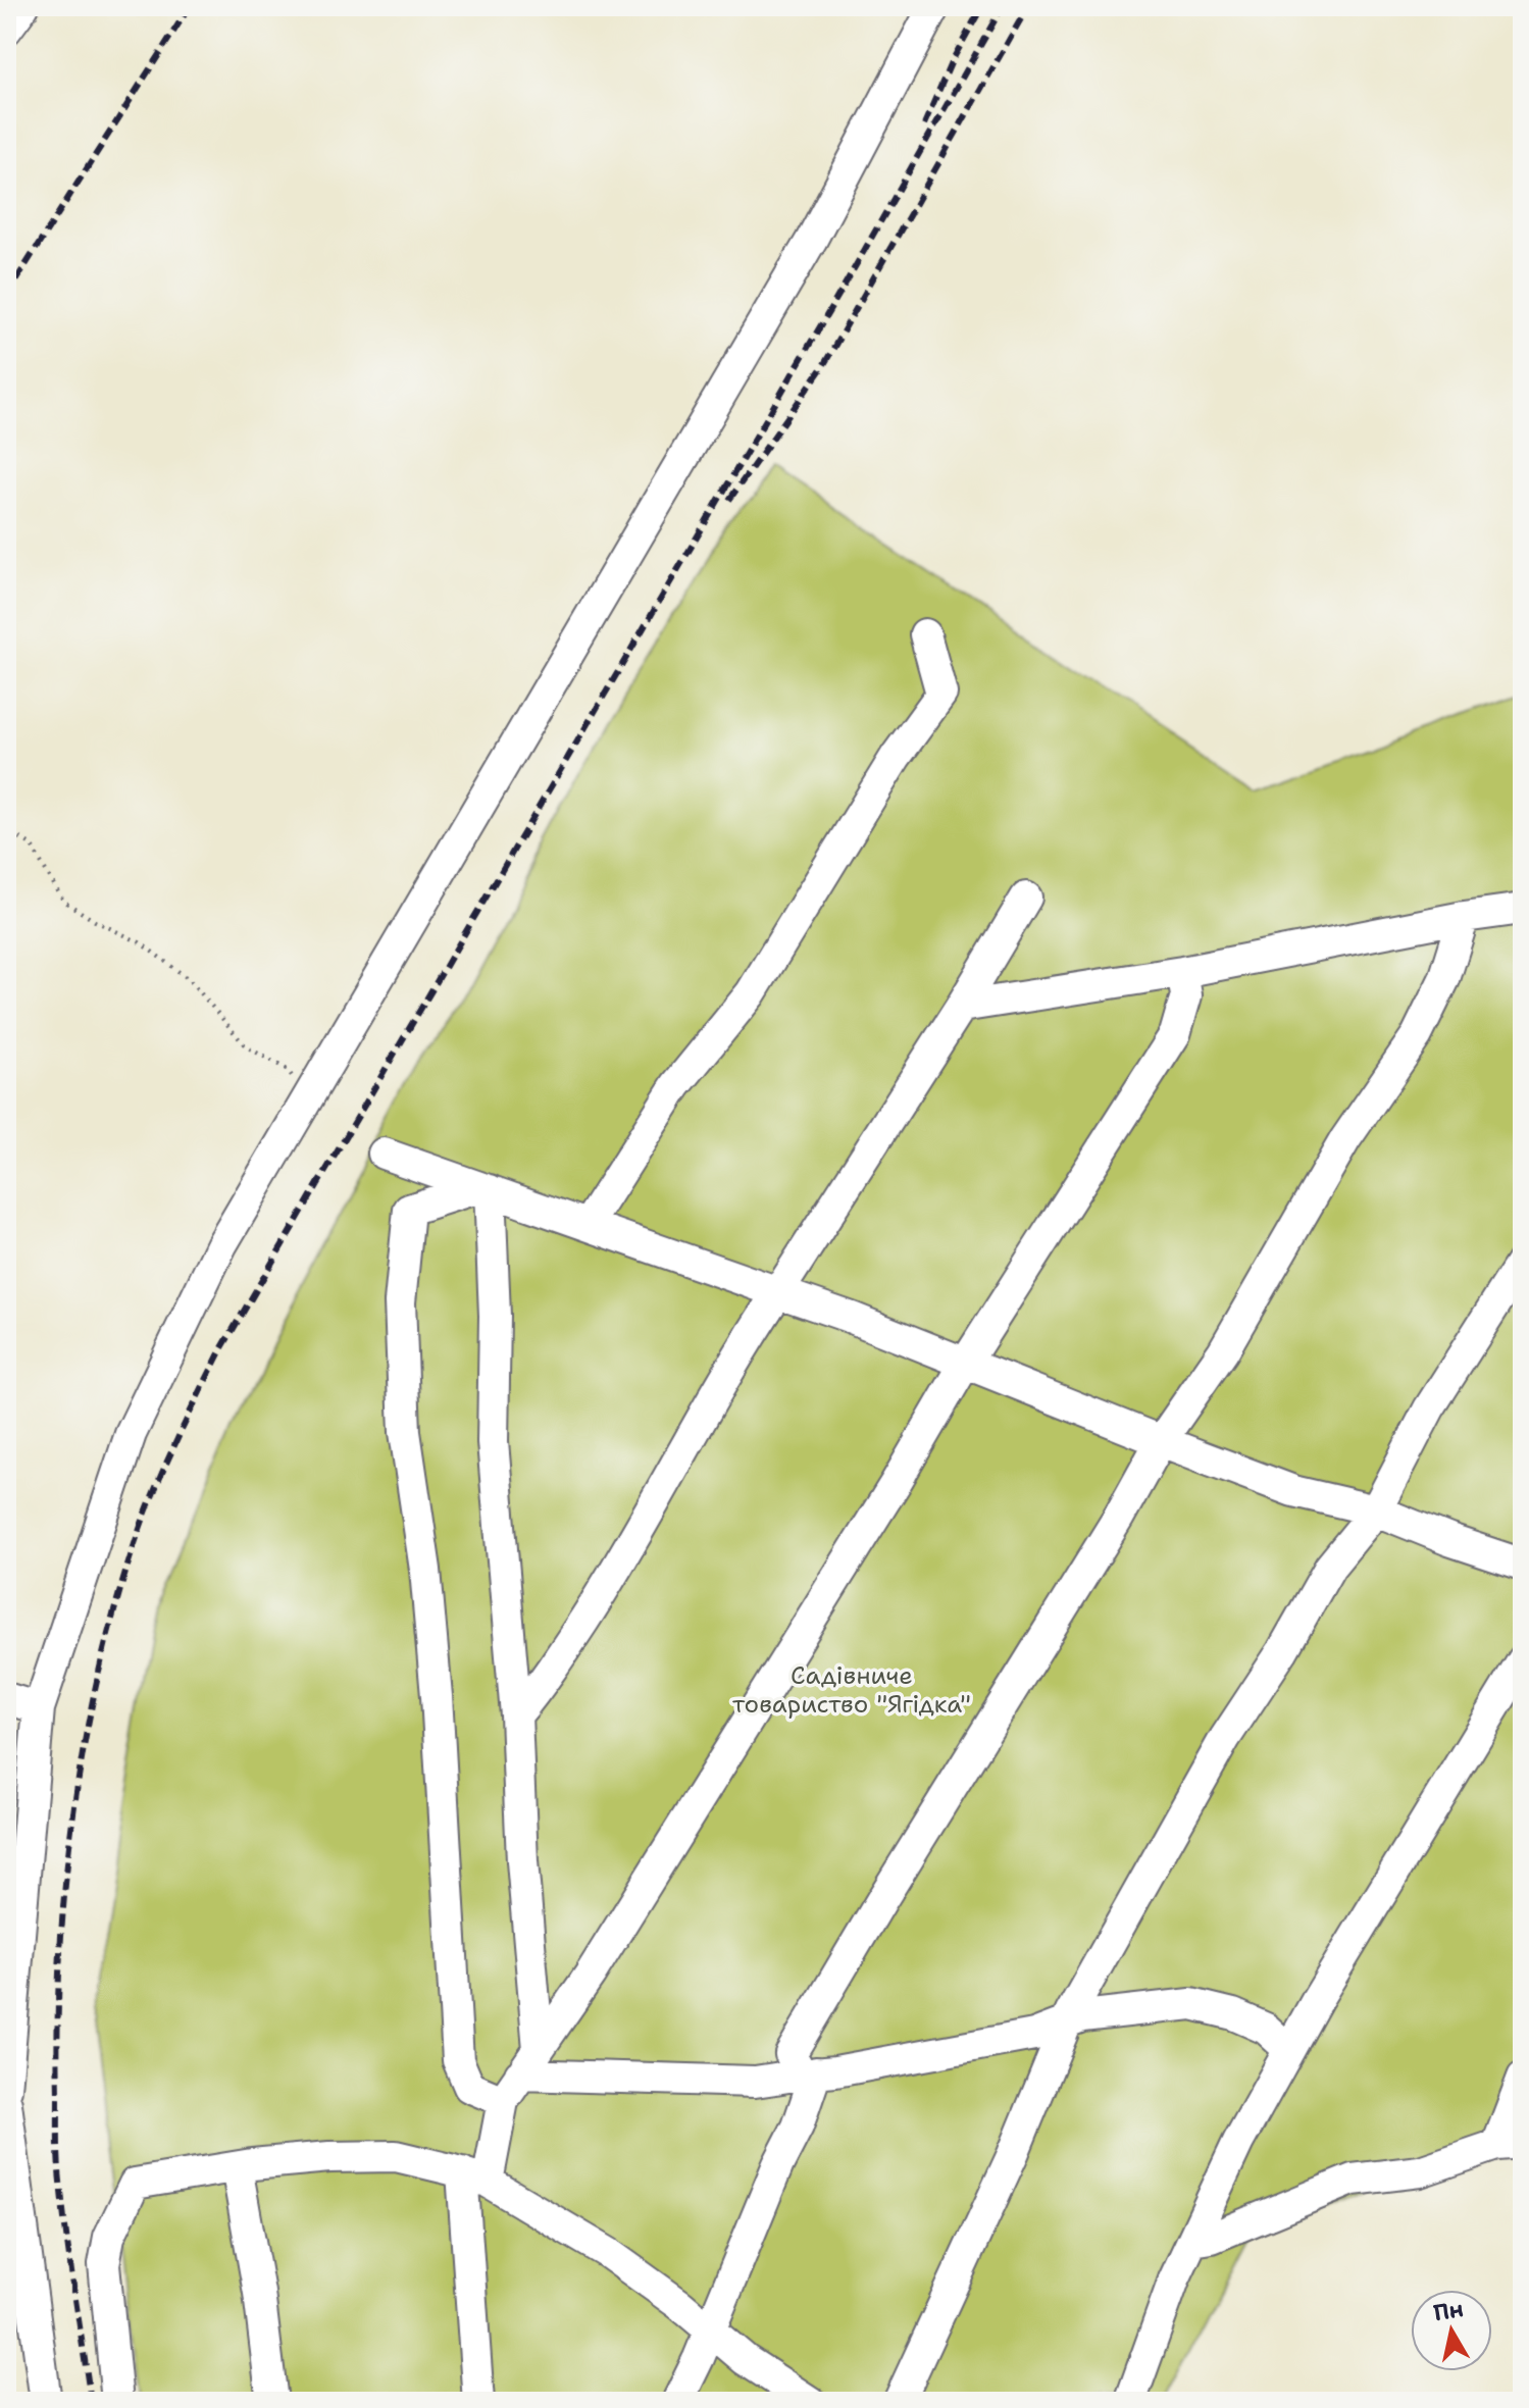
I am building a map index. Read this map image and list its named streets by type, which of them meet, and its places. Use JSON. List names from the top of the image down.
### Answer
{
  "parks": ["Садівниче товариство \"Ягідка\""],
  "north": "top"
}
